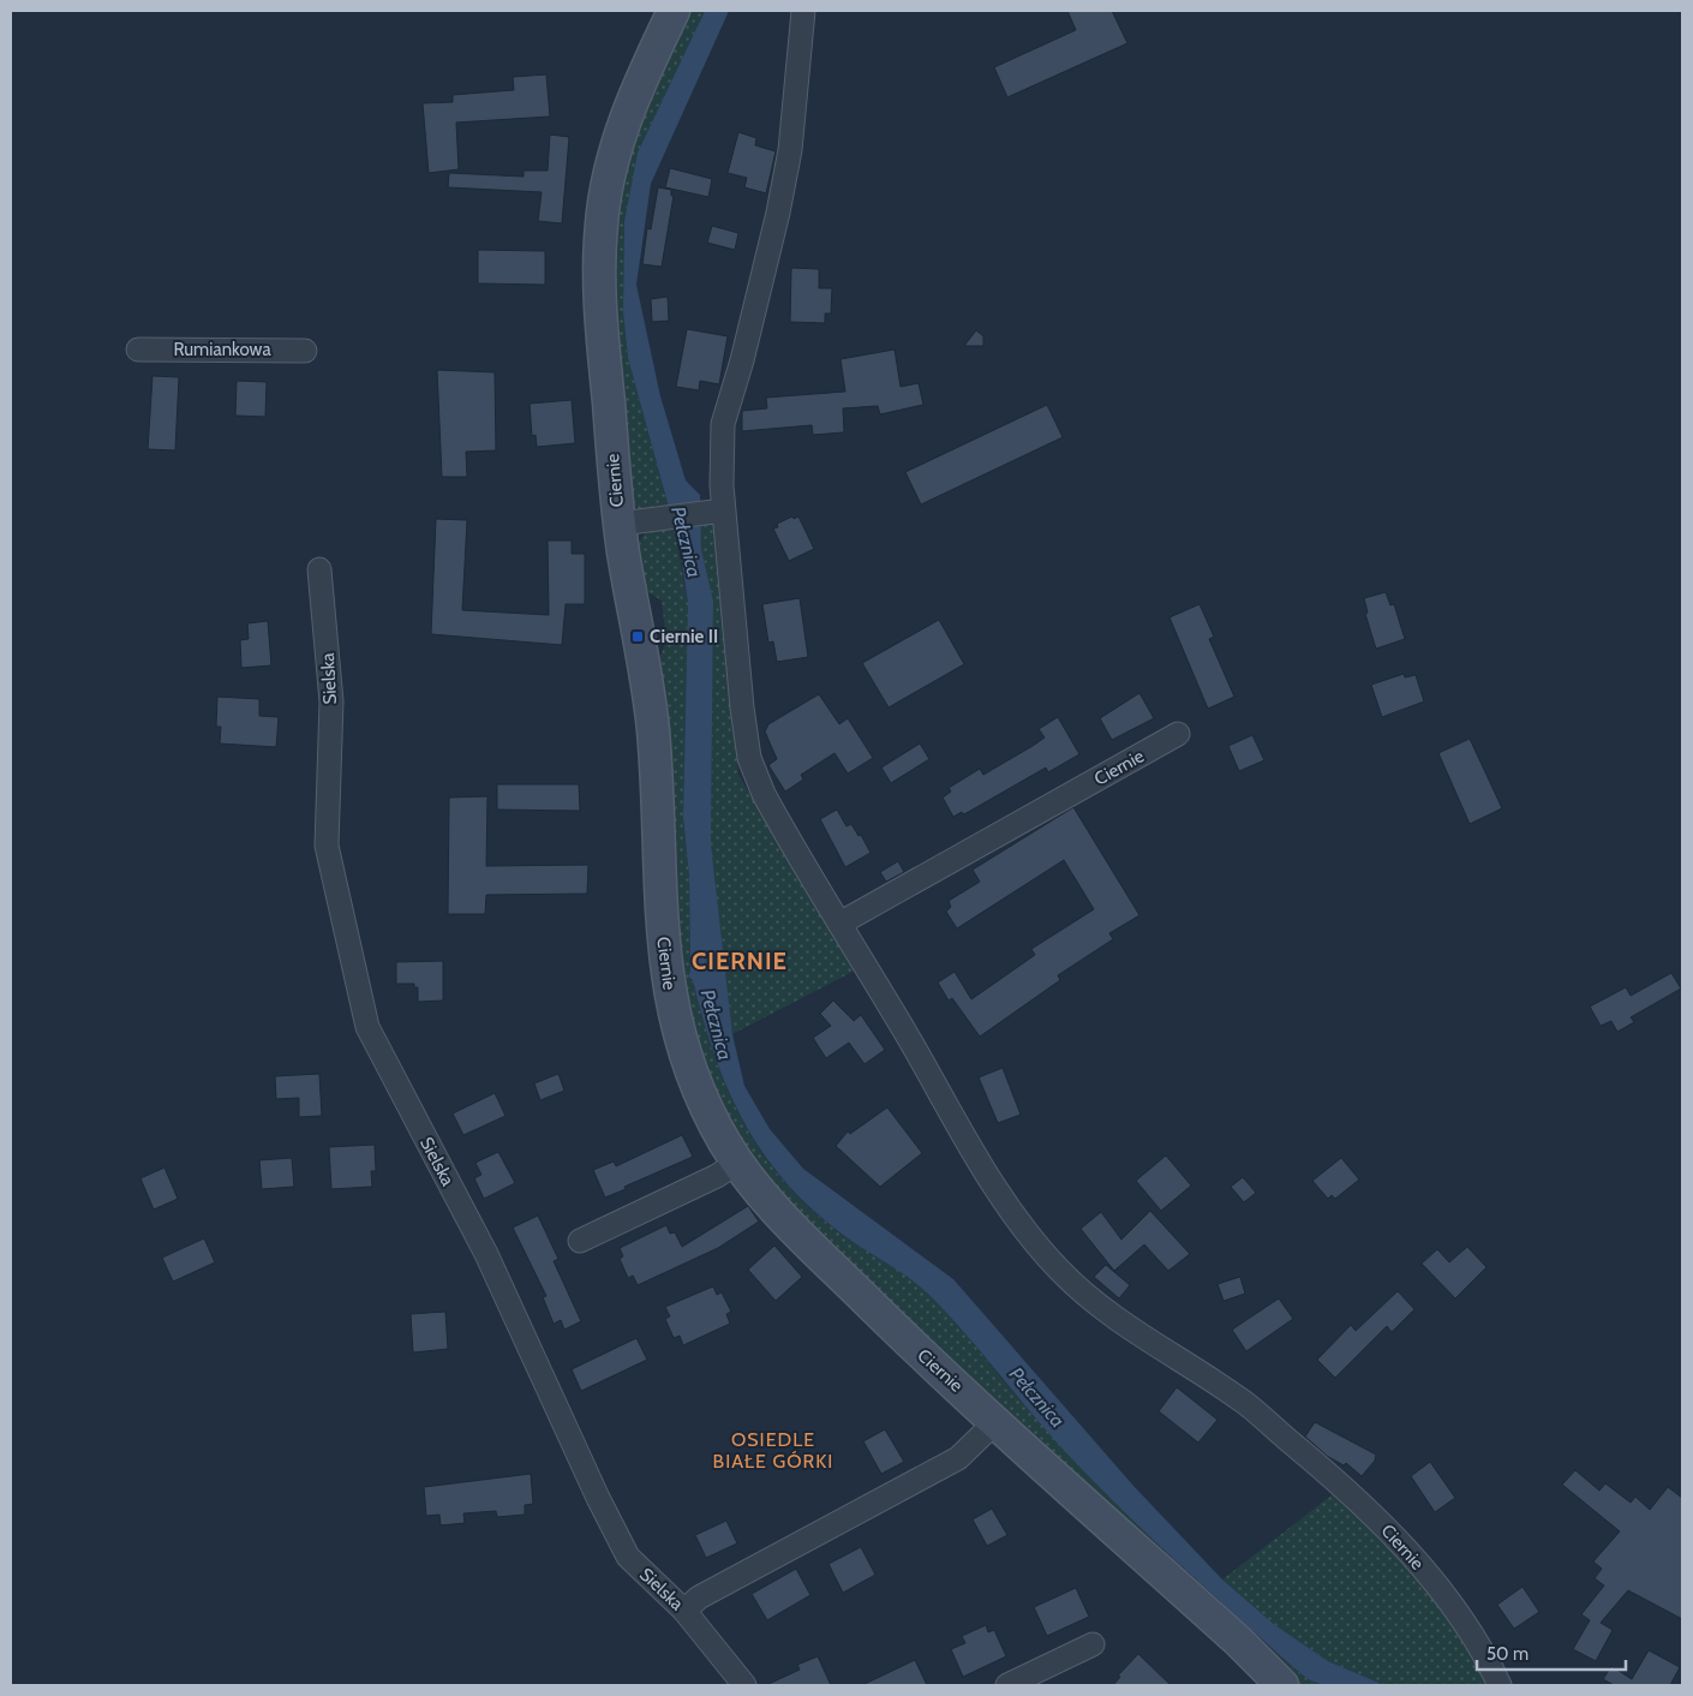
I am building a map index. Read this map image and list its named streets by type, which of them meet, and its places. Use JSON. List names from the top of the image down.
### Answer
{
  "streets": {
    "street": ["Rumiankowa", "Ciernie", "Sielska"]
  },
  "districts": ["CIERNIE", "OSIEDLE BIAŁE GÓRKI"],
  "water": ["Pełcznica"],
  "places": {
    "transit": ["Ciernie II"]
  },
  "scale_bar": "50 m"
}
